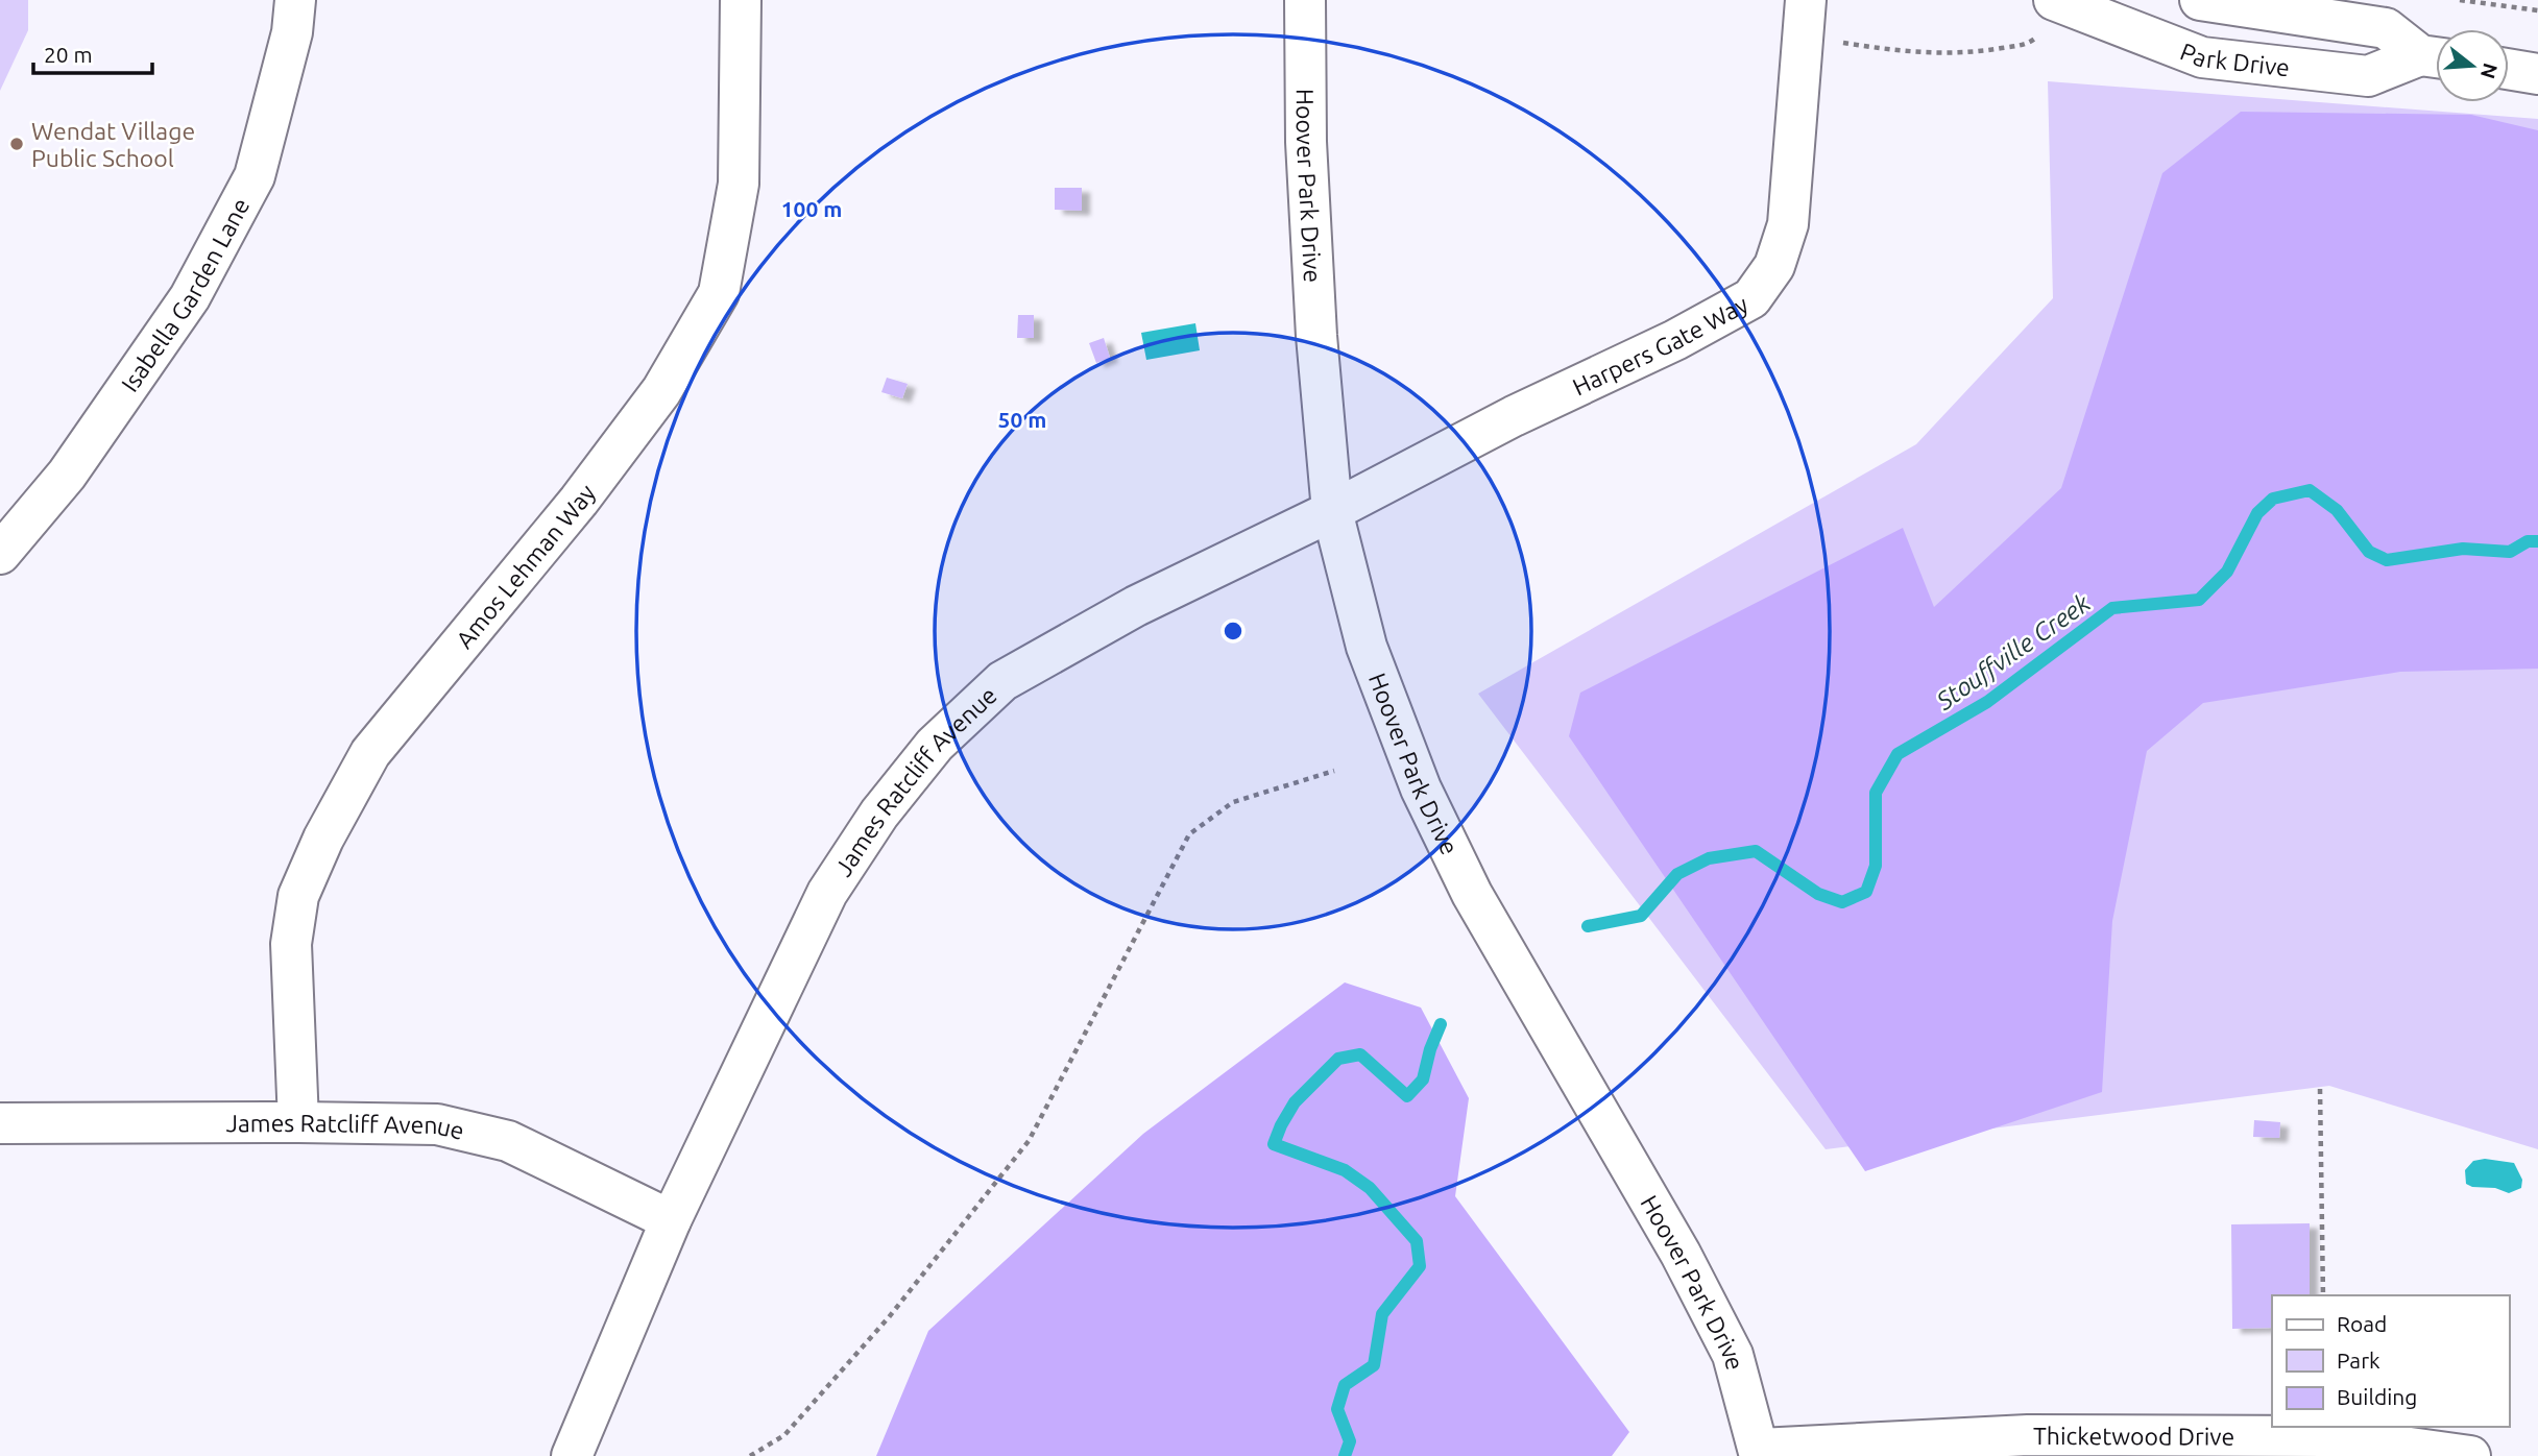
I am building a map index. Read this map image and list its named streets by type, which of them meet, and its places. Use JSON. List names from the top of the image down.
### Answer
{
  "streets": {
    "street": [
      "Park Drive",
      "Hoover Park Drive",
      "Isabella Garden Lane",
      "Harpers Gate Way",
      "Amos Lehman Way",
      "James Ratcliff Avenue",
      "Thicketwood Drive"
    ]
  },
  "crossings": [
    ["Hoover Park Drive", "Harpers Gate Way"],
    ["Hoover Park Drive", "James Ratcliff Avenue"],
    ["Hoover Park Drive", "Thicketwood Drive"],
    ["Harpers Gate Way", "James Ratcliff Avenue"],
    ["Amos Lehman Way", "James Ratcliff Avenue"]
  ],
  "water": ["Stouffville Creek"],
  "places": ["Wendat Village Public School"],
  "legend": ["Road", "Park", "Building"],
  "scale_bar": "20 m",
  "north": "right",
  "rings": ["100 m", "50 m"]
}
